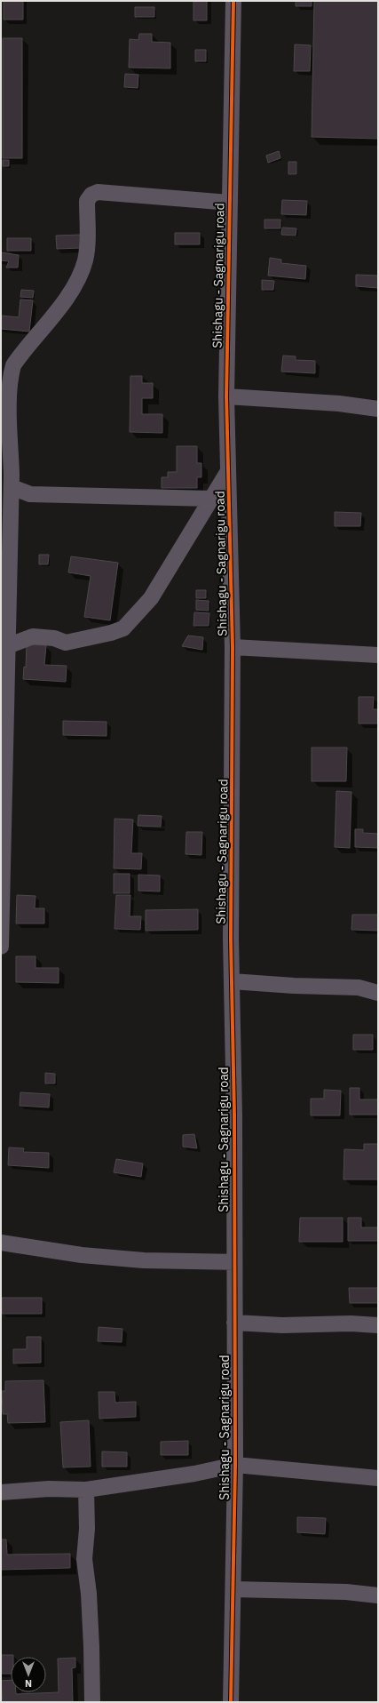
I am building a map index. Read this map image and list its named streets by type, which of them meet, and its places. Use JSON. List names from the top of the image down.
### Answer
{
  "streets": {
    "street": ["Shishagu - Sagnarigu road"]
  },
  "north": "bottom"
}
